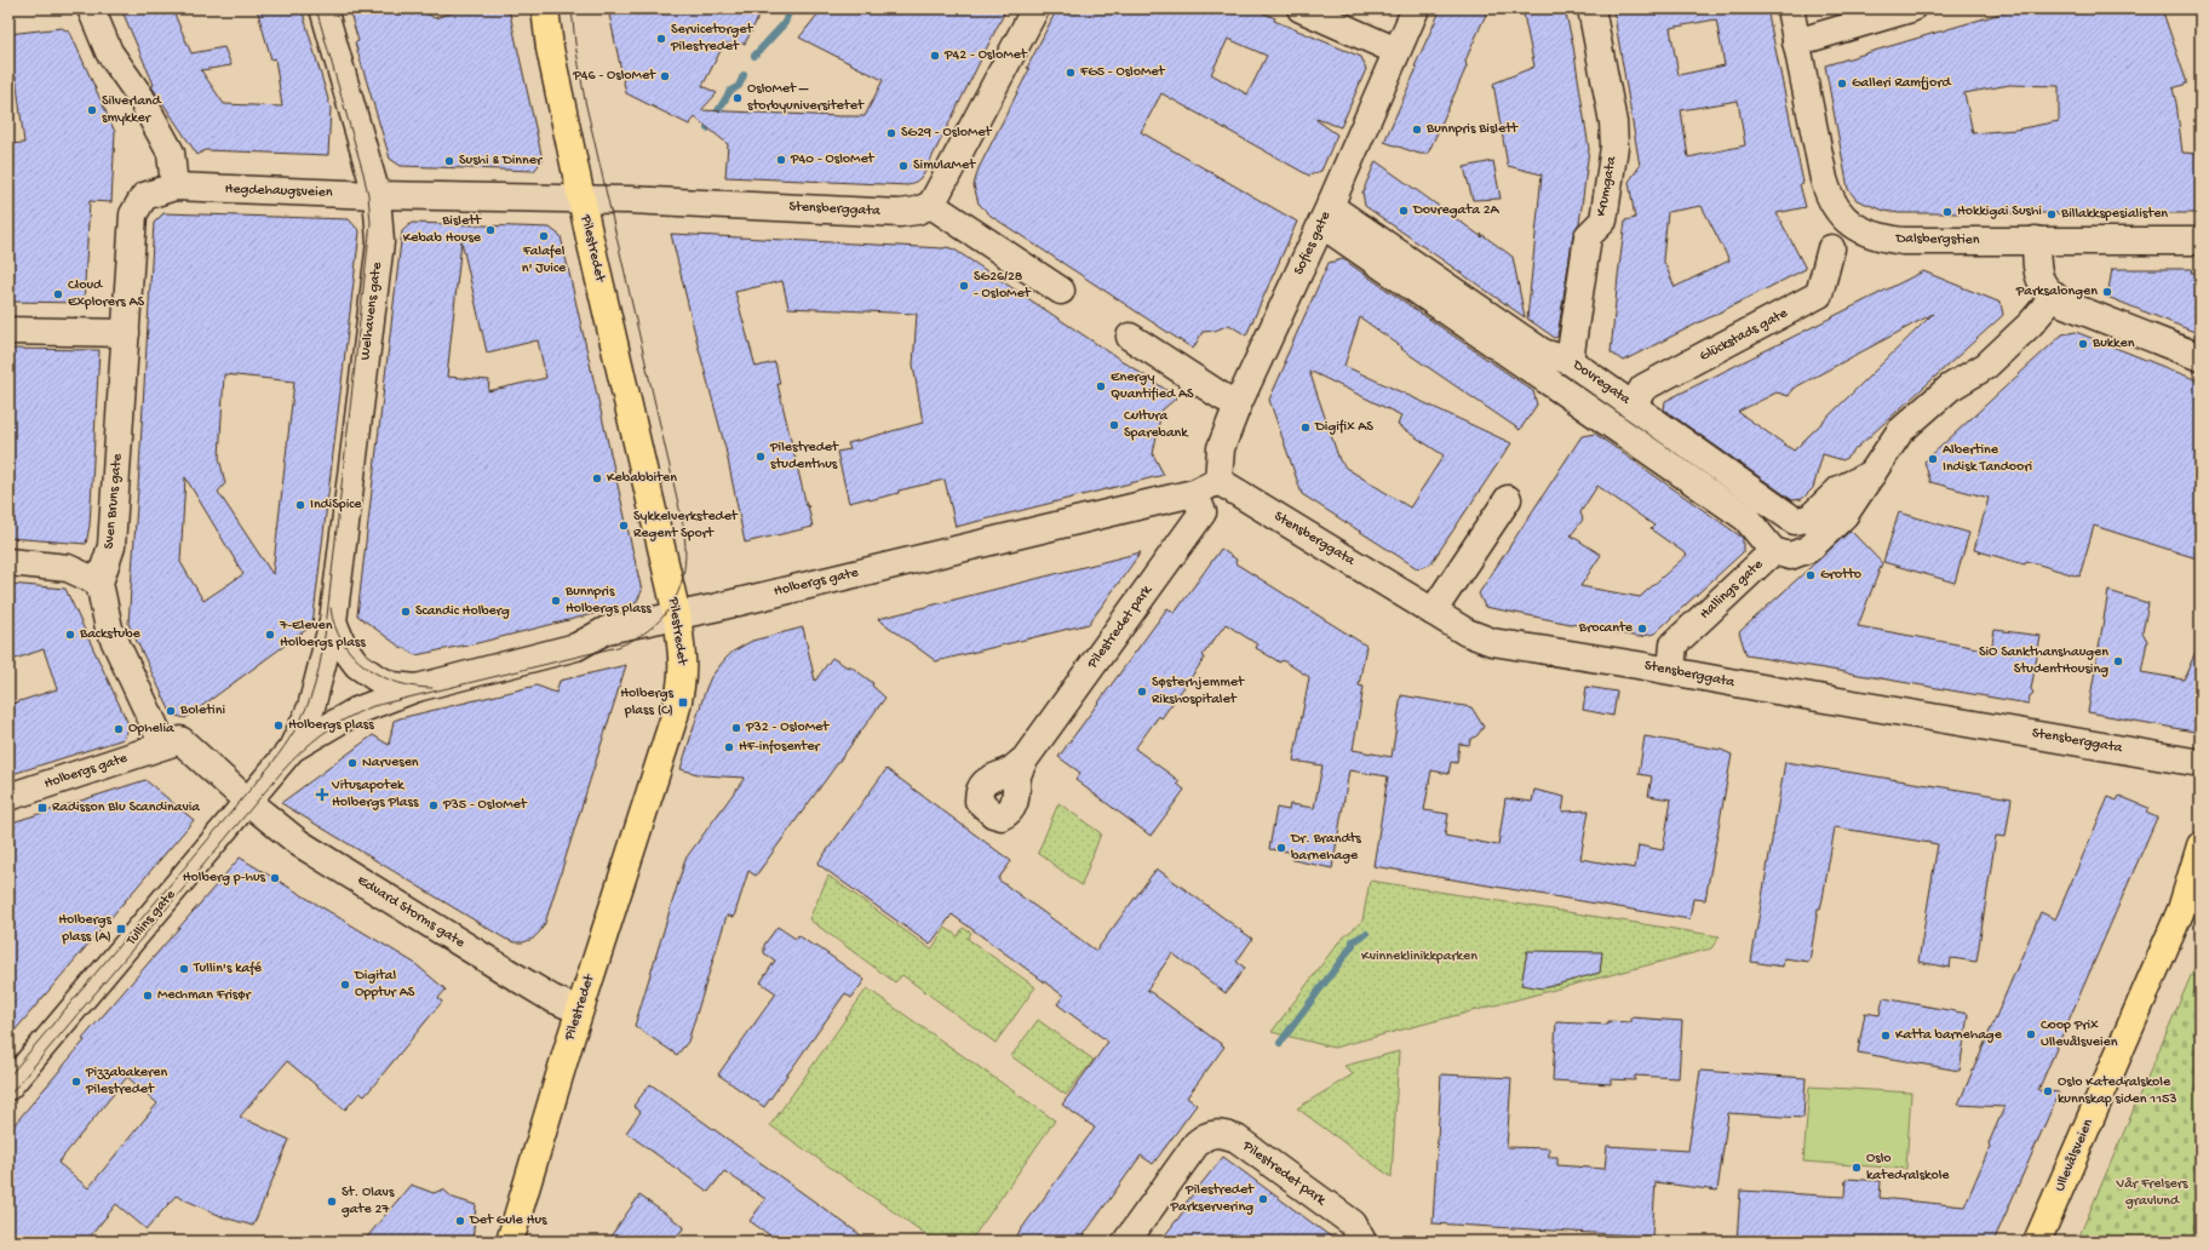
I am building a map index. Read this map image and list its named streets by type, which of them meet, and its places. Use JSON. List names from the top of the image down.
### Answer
{
  "streets": {
    "main road": ["Pilestredet", "Ullevålsveien"],
    "street": [
      "Krumgata",
      "Hegdehaugsveien",
      "Stensberggata",
      "Dalsbergstien",
      "Sofies gate",
      "Welhavens gate",
      "Glückstads gate",
      "Dovregata",
      "Sven Bruns gate",
      "Holbergs gate",
      "Hallings gate",
      "Pilestredet park",
      "Edvard Storms gate",
      "Tullins gate"
    ]
  },
  "crossings": [
    ["Krumgata", "Dovregata"],
    ["Hegdehaugsveien", "Stensberggata"],
    ["Hegdehaugsveien", "Pilestredet"],
    ["Hegdehaugsveien", "Welhavens gate"],
    ["Hegdehaugsveien", "Sven Bruns gate"],
    ["Stensberggata", "Sofies gate"],
    ["Stensberggata", "Pilestredet"],
    ["Stensberggata", "Holbergs gate"],
    ["Stensberggata", "Hallings gate"],
    ["Sofies gate", "Dovregata"],
    ["Sofies gate", "Holbergs gate"],
    ["Pilestredet", "Holbergs gate"],
    ["Pilestredet", "Edvard Storms gate"],
    ["Glückstads gate", "Dovregata"],
    ["Dovregata", "Hallings gate"],
    ["Holbergs gate", "Pilestredet park"],
    ["Edvard Storms gate", "Tullins gate"]
  ],
  "parks": ["Kvinneklinikkparken", "Vår Frelsers gravlund"],
  "places": {
    "other": [
      "Servicetorget Pilestredet",
      "P42 - OsloMet",
      "FG5 - OsloMet",
      "P46 - OsloMet",
      "Galleri Ramfjord",
      "OsloMet – storbyuniversitetet",
      "Silverland smykker",
      "Bunnpris Bislett",
      "SG29 - OsloMet",
      "P40 - OsloMet",
      "Sushi & Dinner",
      "SimulaMet",
      "Dovregata 2A",
      "Hokkigai Sushi",
      "Billakkspesialisten",
      "Bislett Kebab House",
      "Falafel n' Juice",
      "SG26/28 - OsloMet",
      "Parksalongen",
      "Cloud Explorers AS",
      "Bukken",
      "Energy Quantified AS",
      "Cultura Sparebank",
      "Digifix AS",
      "Pilestredet studenthus",
      "Albertine Indisk Tandoori",
      "Kebabbiten",
      "IndiSpice",
      "Sykkelverkstedet Regent Sport",
      "Grotto",
      "Bunnpris Holbergs plass",
      "Scandic Holberg",
      "Brocante",
      "Backstube",
      "7-Eleven Holbergs plass",
      "SiO Sankthanshaugen StudentHousing",
      "Søsterhjemmet Rikshospitalet",
      "Boletini",
      "Holbergs plass",
      "P32 - OsloMet",
      "Ophelia",
      "HF-infosenter",
      "Narvesen",
      "P35 - OsloMet",
      "Dr. Brandts barnehage",
      "Holberg p-hus",
      "Tullin's kafé",
      "Digital Opptur AS",
      "Mechman Frisør",
      "Coop Prix Ullevålsveien",
      "Katta barnehage",
      "Pizzabakeren Pilestredet",
      "Oslo Katedralskole kunnskap siden 1153",
      "Oslo katedralskole",
      "Pilestredet Parkservering",
      "St. Olavs gate 27",
      "Det Gule Hus"
    ],
    "transit": ["Holbergs plass (C)", "Radisson Blu Scandinavia", "Holbergs plass (A)"],
    "health": ["Vitusapotek Holbergs Plass"]
  }
}
